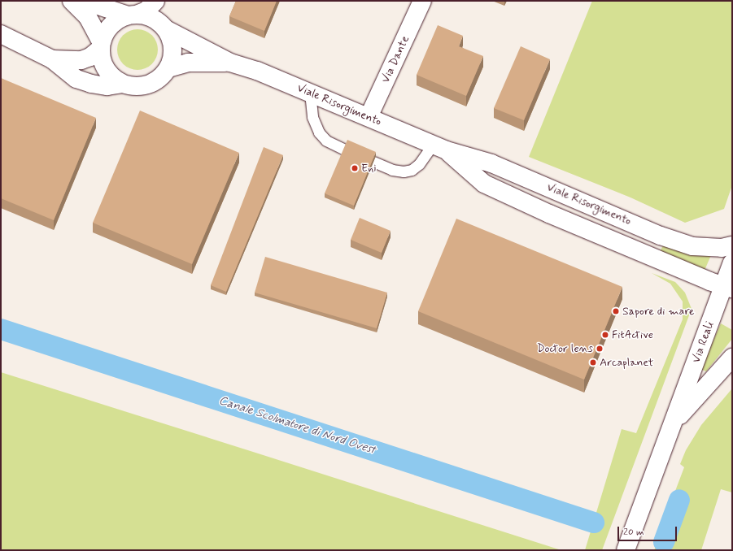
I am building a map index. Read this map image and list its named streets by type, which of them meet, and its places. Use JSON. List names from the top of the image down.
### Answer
{
  "streets": {
    "street": ["Via Dante", "Viale Risorgimento", "Via Reali"]
  },
  "crossings": [
    ["Via Dante", "Viale Risorgimento"],
    ["Viale Risorgimento", "Via Reali"]
  ],
  "water": ["Canale Scolmatore di Nord Ovest"],
  "places": [
    "Eni",
    "Sapore di mare",
    "FitActive",
    "Doctor lens",
    "Arcaplanet"
  ],
  "scale_bar": "20 m"
}
